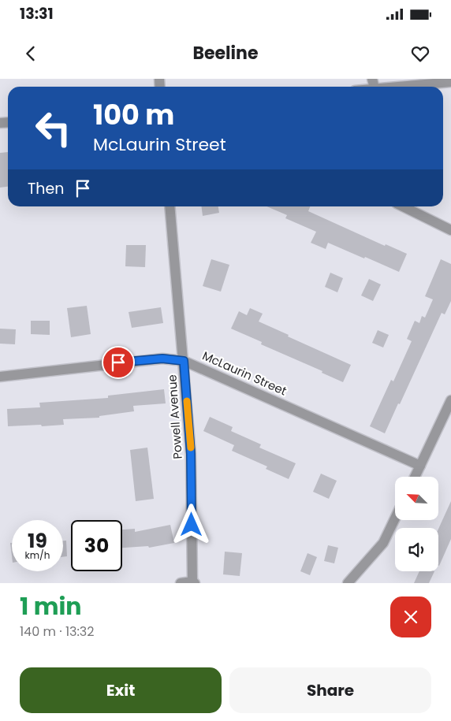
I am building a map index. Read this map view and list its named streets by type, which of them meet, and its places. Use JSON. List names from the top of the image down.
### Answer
{
  "streets": {
    "street": ["McLaurin Street", "Powell Avenue"]
  },
  "crossings": [
    ["McLaurin Street", "Powell Avenue"]
  ],
  "north": "top left",
  "page": {
    "status": "13:31",
    "header": "Beeline",
    "turn": ["100 m", "McLaurin Street"],
    "then": "Then",
    "speed": "19 km/h",
    "limit": "30",
    "heading": ["1 min", "140 m · 13:32"],
    "buttons": ["Exit", "Share"]
  }
}
